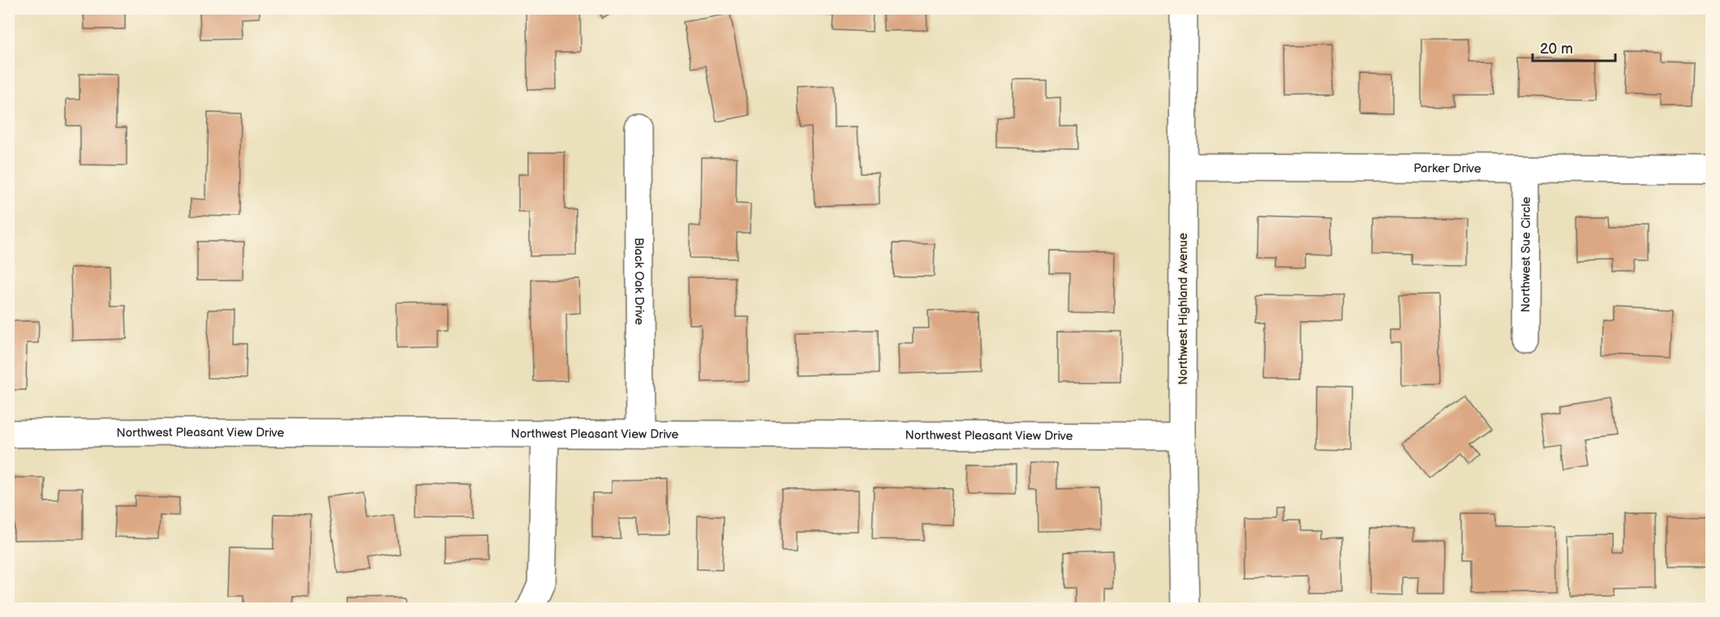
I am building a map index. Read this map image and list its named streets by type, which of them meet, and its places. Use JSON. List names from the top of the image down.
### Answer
{
  "streets": {
    "street": [
      "Parker Drive",
      "Northwest Sue Circle",
      "Black Oak Drive",
      "Northwest Highland Avenue",
      "Northwest Pleasant View Drive"
    ]
  },
  "crossings": [
    ["Parker Drive", "Northwest Sue Circle"],
    ["Parker Drive", "Northwest Highland Avenue"],
    ["Black Oak Drive", "Northwest Pleasant View Drive"],
    ["Northwest Highland Avenue", "Northwest Pleasant View Drive"]
  ],
  "scale_bar": "20 m"
}
